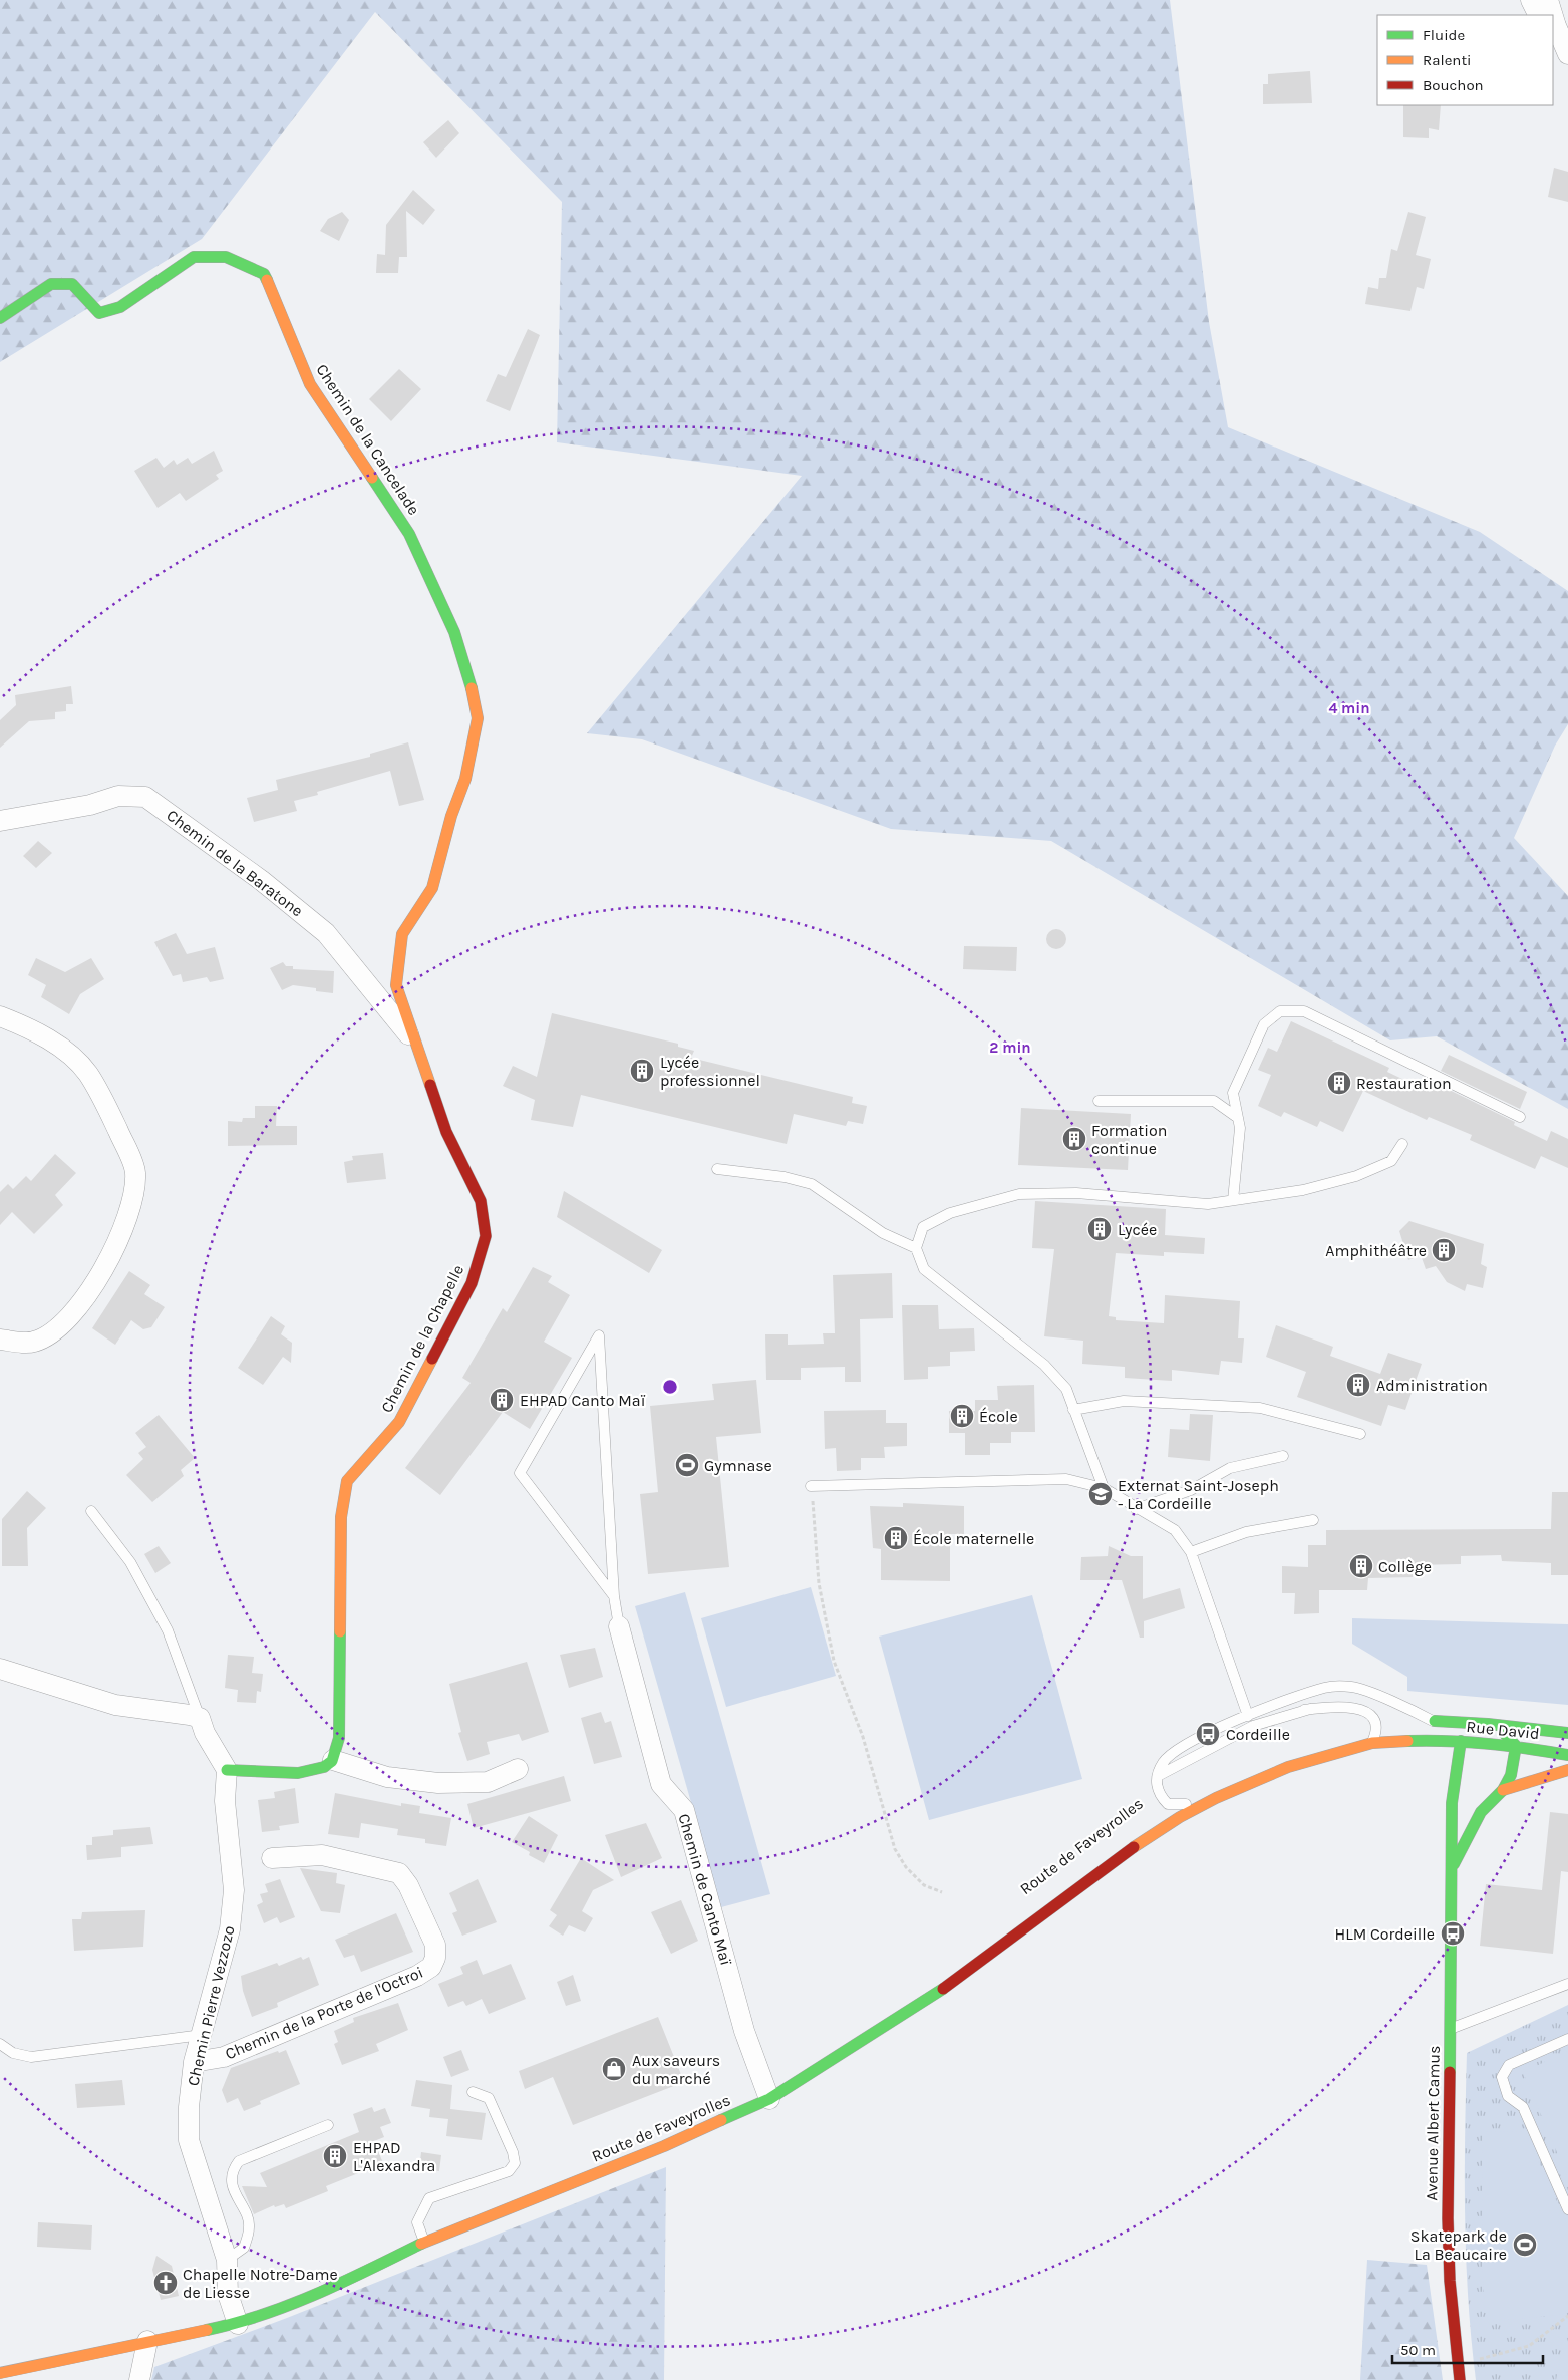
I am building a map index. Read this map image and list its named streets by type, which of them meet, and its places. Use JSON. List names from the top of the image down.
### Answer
{
  "streets": {
    "street": [
      "Chemin de la Cancelade",
      "Chemin de la Baratone",
      "Chemin de la Chapelle",
      "Rue David",
      "Route de Faveyrolles",
      "Chemin de Canto Maï",
      "Chemin Pierre Vezzozo",
      "Chemin de la Porte de l'Octroi",
      "Avenue Albert Camus"
    ]
  },
  "crossings": [
    ["Chemin de la Cancelade", "Chemin de la Chapelle"],
    ["Chemin de la Baratone", "Chemin de la Chapelle"],
    ["Rue David", "Route de Faveyrolles"],
    ["Rue David", "Avenue Albert Camus"],
    ["Route de Faveyrolles", "Chemin de Canto Maï"],
    ["Route de Faveyrolles", "Chemin Pierre Vezzozo"],
    ["Chemin Pierre Vezzozo", "Chemin de la Porte de l'Octroi"]
  ],
  "places": {
    "building": [
      "Lycée professionnel",
      "Restauration",
      "Formation continue",
      "Lycée",
      "Amphithéâtre",
      "Administration",
      "EHPAD Canto Maï",
      "École",
      "École maternelle",
      "Collège",
      "EHPAD L'Alexandra"
    ],
    "sports": ["Gymnase", "Skatepark de La Beaucaire"],
    "school or university": ["Externat Saint-Joseph - La Cordeille"],
    "bus stop": ["Cordeille", "HLM Cordeille"],
    "shop": ["Aux saveurs du marché"],
    "church": ["Chapelle Notre-Dame de Liesse"]
  },
  "legend": ["Fluide", "Ralenti", "Bouchon"],
  "scale_bar": "50 m",
  "rings": ["4 min", "2 min"]
}
